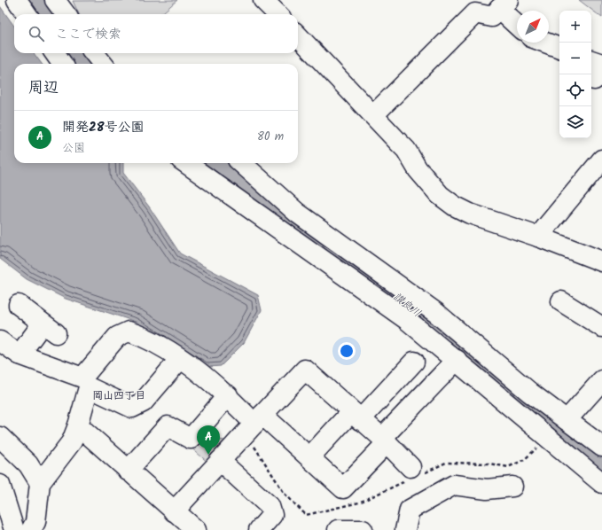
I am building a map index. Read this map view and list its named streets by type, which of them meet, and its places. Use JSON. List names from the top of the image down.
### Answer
{
  "districts": ["岡山四丁目"],
  "water": ["讃良川"],
  "north": "top right",
  "page": {
    "map_buttons": ["+", "−"],
    "search": "ここで検索",
    "heading": "周辺",
    "list": [
      {
        "mark": "A",
        "name": "開発28号公園",
        "note": "公園",
        "value": "80 m"
      }
    ],
    "pins": "A"
  }
}
